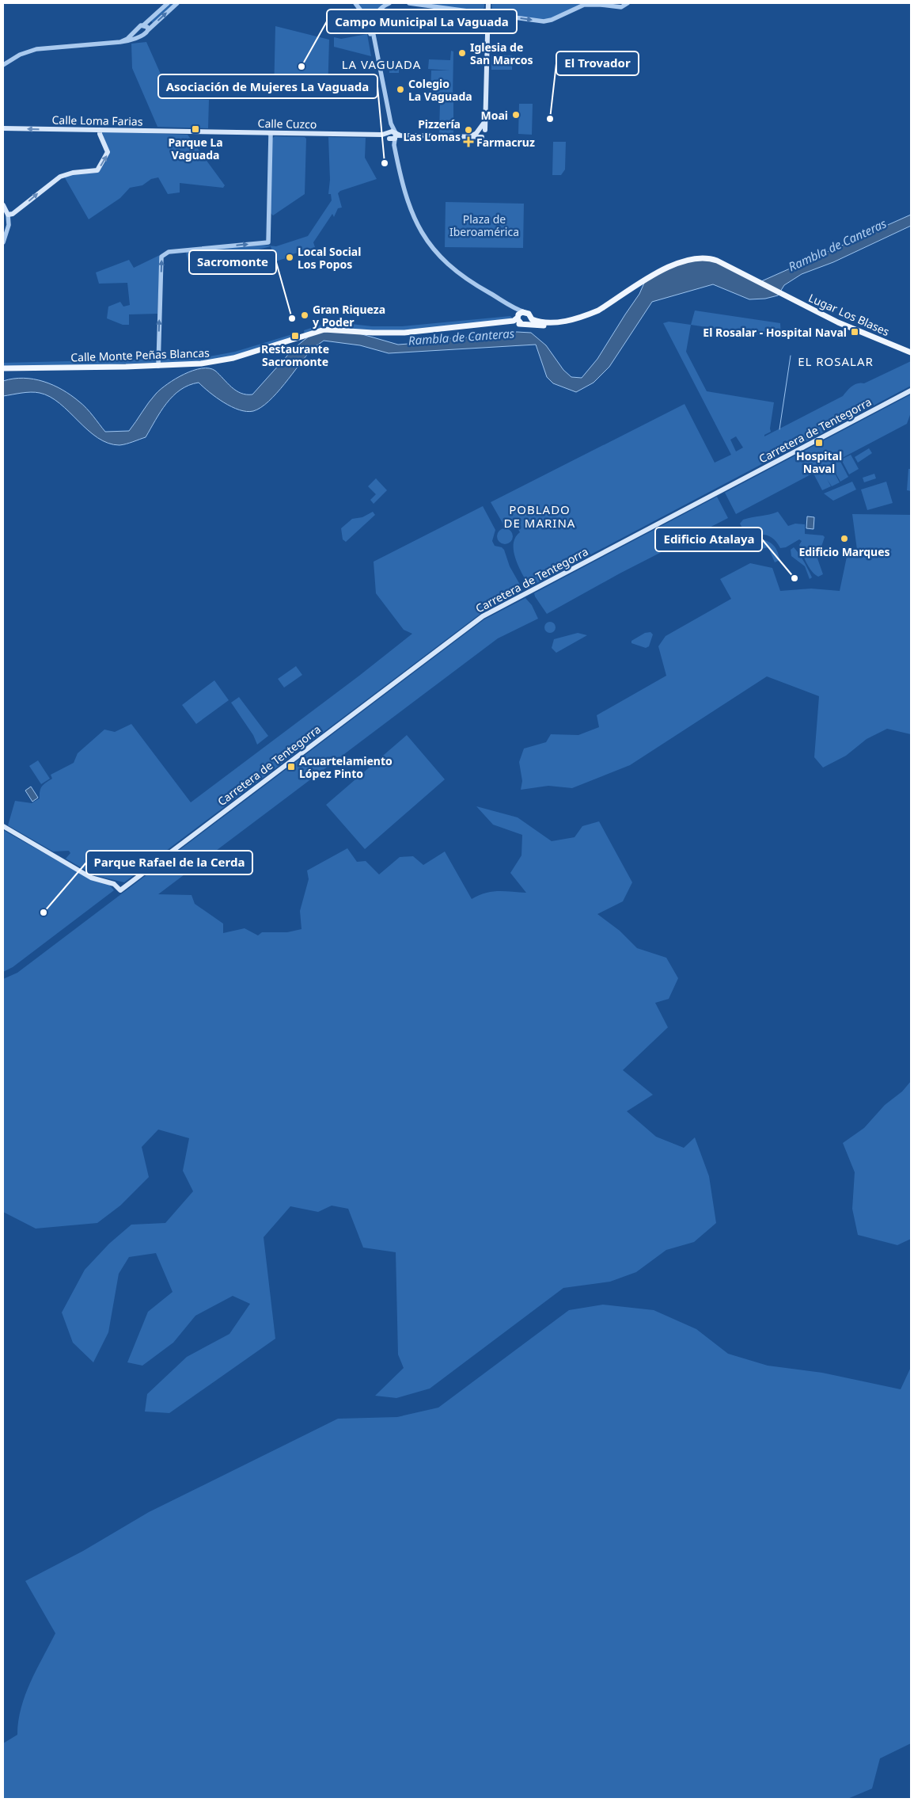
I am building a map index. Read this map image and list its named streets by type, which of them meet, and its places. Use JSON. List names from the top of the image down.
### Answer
{
  "streets": {
    "main road": [
      "Calle Loma Farias",
      "Calle Cuzco",
      "Lugar Los Blases",
      "Calle Monte Peñas Blancas",
      "Carretera de Tentegorra"
    ]
  },
  "crossings": [
    ["Calle Loma Farias", "Calle Cuzco"]
  ],
  "one_way": ["Calle Loma Farias"],
  "districts": ["LA VAGUADA", "EL ROSALAR", "POBLADO DE MARINA"],
  "water": ["Rambla de Canteras"],
  "parks": ["Plaza de Iberoamérica"],
  "places": {
    "other": [
      "Iglesia de San Marcos",
      "Campo Municipal La Vaguada",
      "Colegio La Vaguada",
      "Moai",
      "El Trovador",
      "Pizzería Las Lomas",
      "Asociación de Mujeres La Vaguada",
      "Local Social Los Popos",
      "Gran Riqueza y Poder",
      "Sacromonte",
      "Edificio Marques",
      "Edificio Atalaya",
      "Parque Rafael de la Cerda"
    ],
    "transit": [
      "Parque La Vaguada",
      "El Rosalar - Hospital Naval",
      "Restaurante Sacromonte",
      "Hospital Naval",
      "Acuartelamiento López Pinto"
    ],
    "health": ["Farmacruz"]
  }
}
